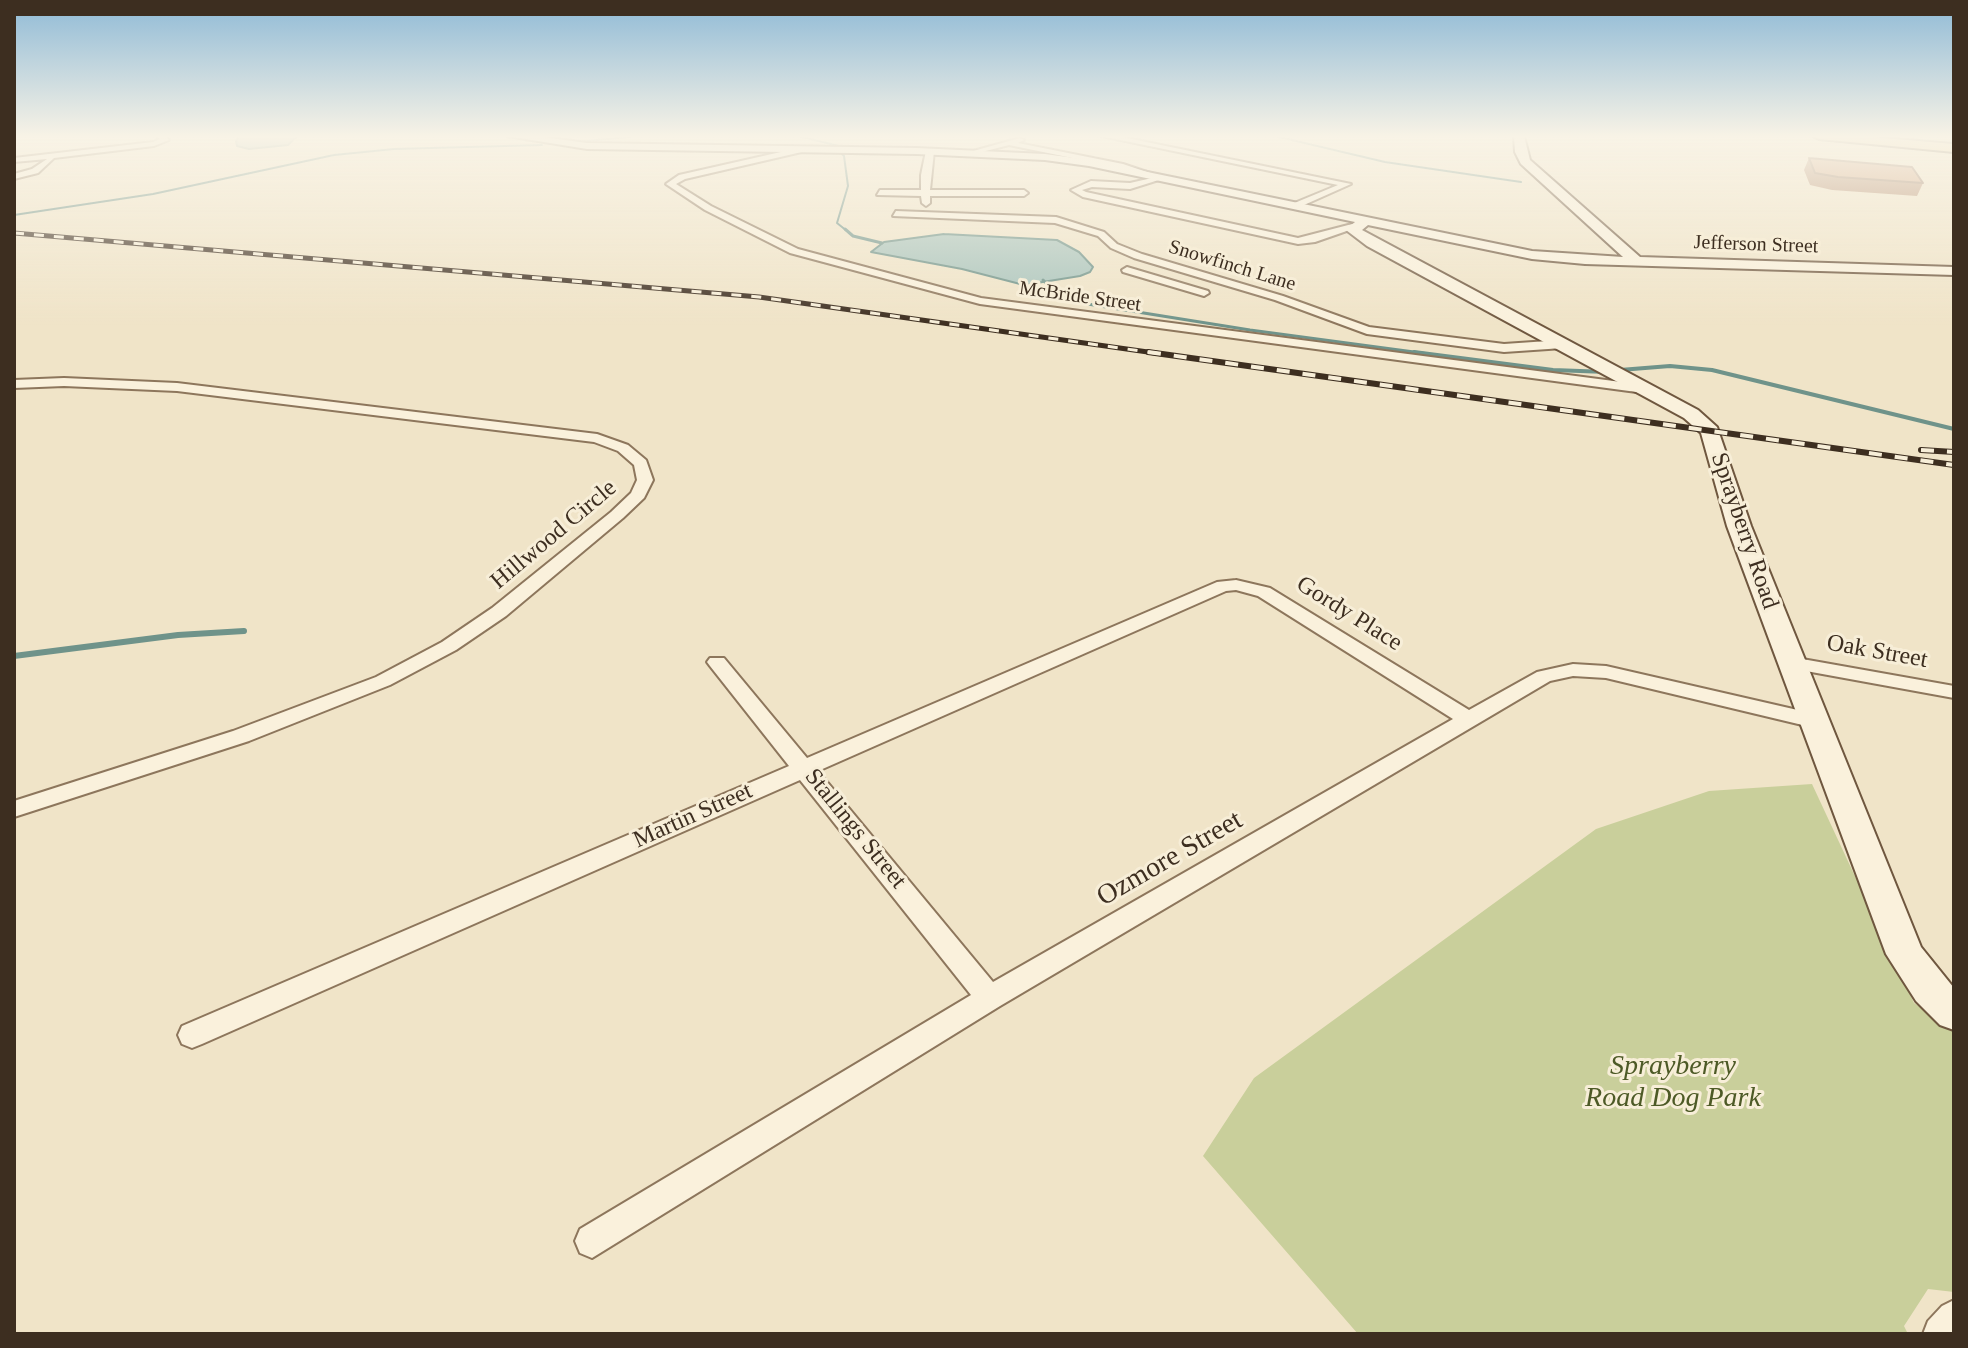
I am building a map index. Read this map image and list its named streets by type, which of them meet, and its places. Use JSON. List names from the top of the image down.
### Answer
{
  "streets": {
    "street": [
      "Jefferson Street",
      "Snowfinch Lane",
      "McBride Street",
      "Sprayberry Road",
      "Hillwood Circle",
      "Gordy Place",
      "Oak Street",
      "Martin Street",
      "Stallings Street",
      "Ozmore Street"
    ]
  },
  "crossings": [
    ["Jefferson Street", "Sprayberry Road"],
    ["Snowfinch Lane", "Sprayberry Road"],
    ["McBride Street", "Sprayberry Road"],
    ["Sprayberry Road", "Oak Street"],
    ["Sprayberry Road", "Ozmore Street"],
    ["Gordy Place", "Martin Street"],
    ["Gordy Place", "Ozmore Street"],
    ["Martin Street", "Stallings Street"],
    ["Stallings Street", "Ozmore Street"]
  ],
  "parks": ["Sprayberry Road Dog Park"]
}
